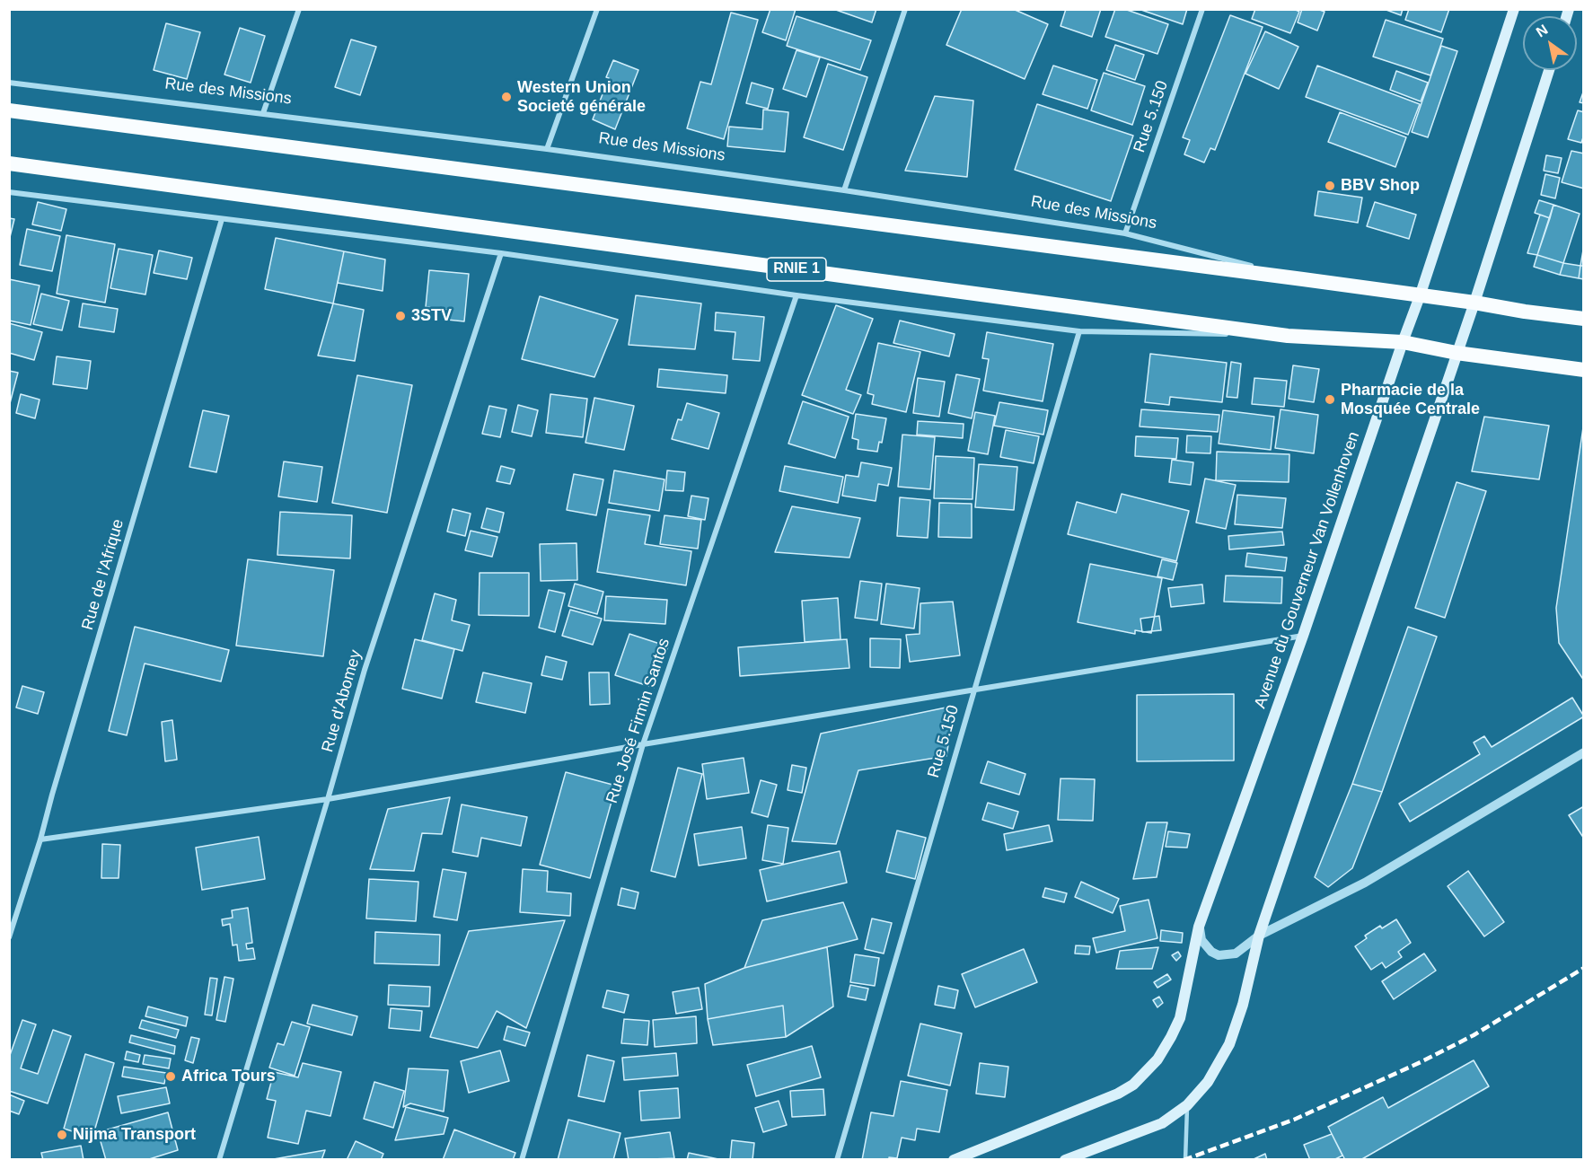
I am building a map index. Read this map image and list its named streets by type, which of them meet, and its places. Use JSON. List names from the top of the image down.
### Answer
{
  "streets": {
    "highway": ["Rue des Missions", "RNIE 1"],
    "main road": ["Avenue du Gouverneur Van Vollenhoven"],
    "street": [
      "Rue 5.150",
      "Rue de l'Afrique",
      "Rue d'Abomey",
      "Rue José Firmin Santos"
    ]
  },
  "crossings": [
    ["Rue des Missions", "Rue 5.150"],
    ["Rue des Missions", "Avenue du Gouverneur Van Vollenhoven"],
    ["RNIE 1", "Avenue du Gouverneur Van Vollenhoven"]
  ],
  "places": [
    "Western Union Societé générale",
    "BBV Shop",
    "3STV",
    "Pharmacie de la Mosquée Centrale",
    "Africa Tours",
    "Nijma Transport"
  ],
  "north": "top left"
}
